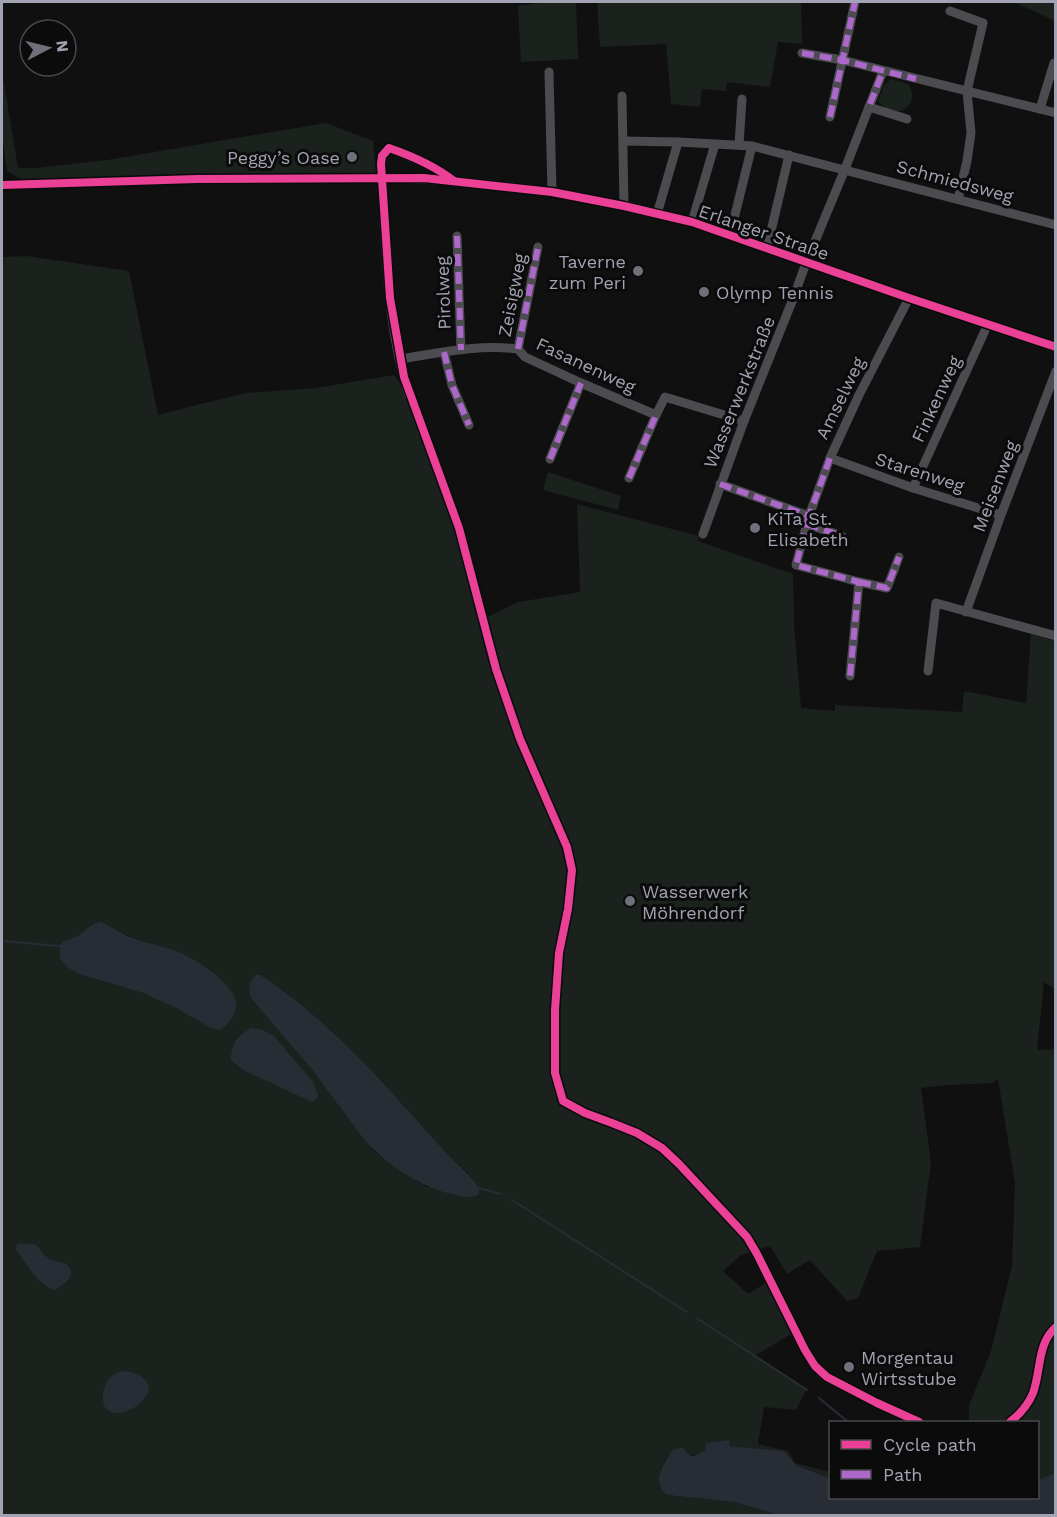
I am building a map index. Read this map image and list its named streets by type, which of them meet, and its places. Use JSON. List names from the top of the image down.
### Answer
{
  "streets": {
    "street": [
      "Schmiedsweg",
      "Erlanger Straße",
      "Pirolweg",
      "Zeisigweg",
      "Fasanenweg",
      "Wasserwerkstraße",
      "Amselweg",
      "Finkenweg",
      "Starenweg",
      "Meisenweg"
    ]
  },
  "crossings": [
    ["Schmiedsweg", "Wasserwerkstraße"],
    ["Erlanger Straße", "Wasserwerkstraße"],
    ["Erlanger Straße", "Amselweg"],
    ["Erlanger Straße", "Finkenweg"],
    ["Pirolweg", "Fasanenweg"],
    ["Zeisigweg", "Fasanenweg"],
    ["Amselweg", "Starenweg"],
    ["Finkenweg", "Starenweg"],
    ["Starenweg", "Meisenweg"]
  ],
  "places": [
    "Peggy’s Oase",
    "Taverne zum Peri",
    "Olymp Tennis",
    "KiTa St. Elisabeth",
    "Wasserwerk Möhrendorf",
    "Morgentau Wirtsstube"
  ],
  "legend": ["Cycle path", "Path"],
  "north": "right"
}
